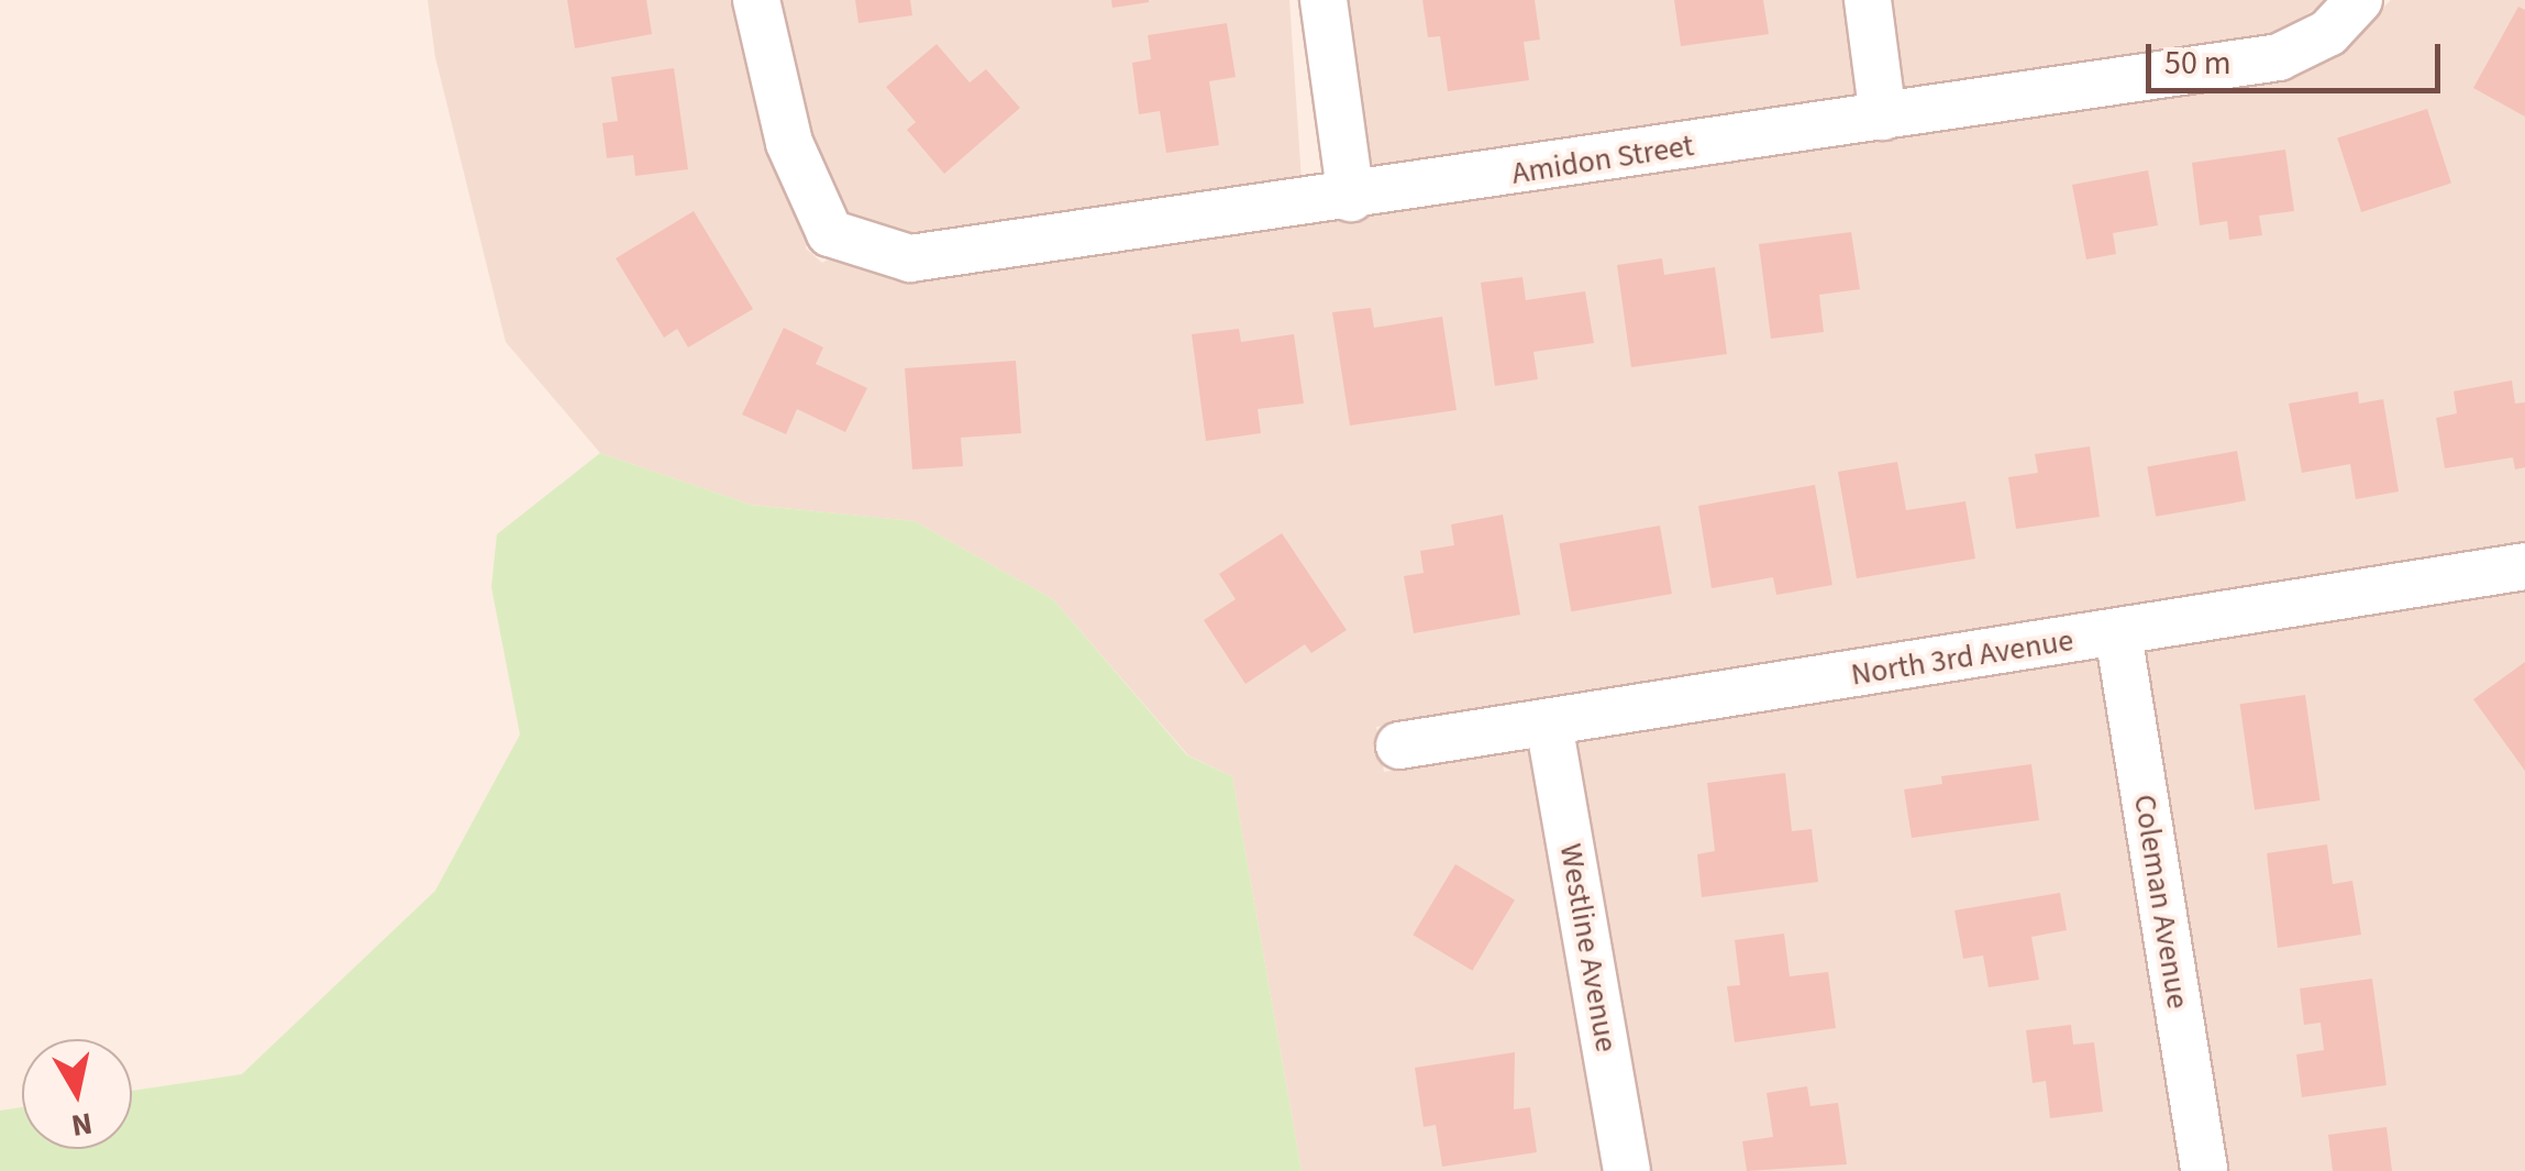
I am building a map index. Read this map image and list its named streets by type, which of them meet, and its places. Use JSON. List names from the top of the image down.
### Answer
{
  "streets": {
    "street": [
      "Amidon Street",
      "North 3rd Avenue",
      "Coleman Avenue",
      "Westline Avenue"
    ]
  },
  "crossings": [
    ["North 3rd Avenue", "Coleman Avenue"],
    ["North 3rd Avenue", "Westline Avenue"]
  ],
  "scale_bar": "50 m",
  "north": "bottom"
}
